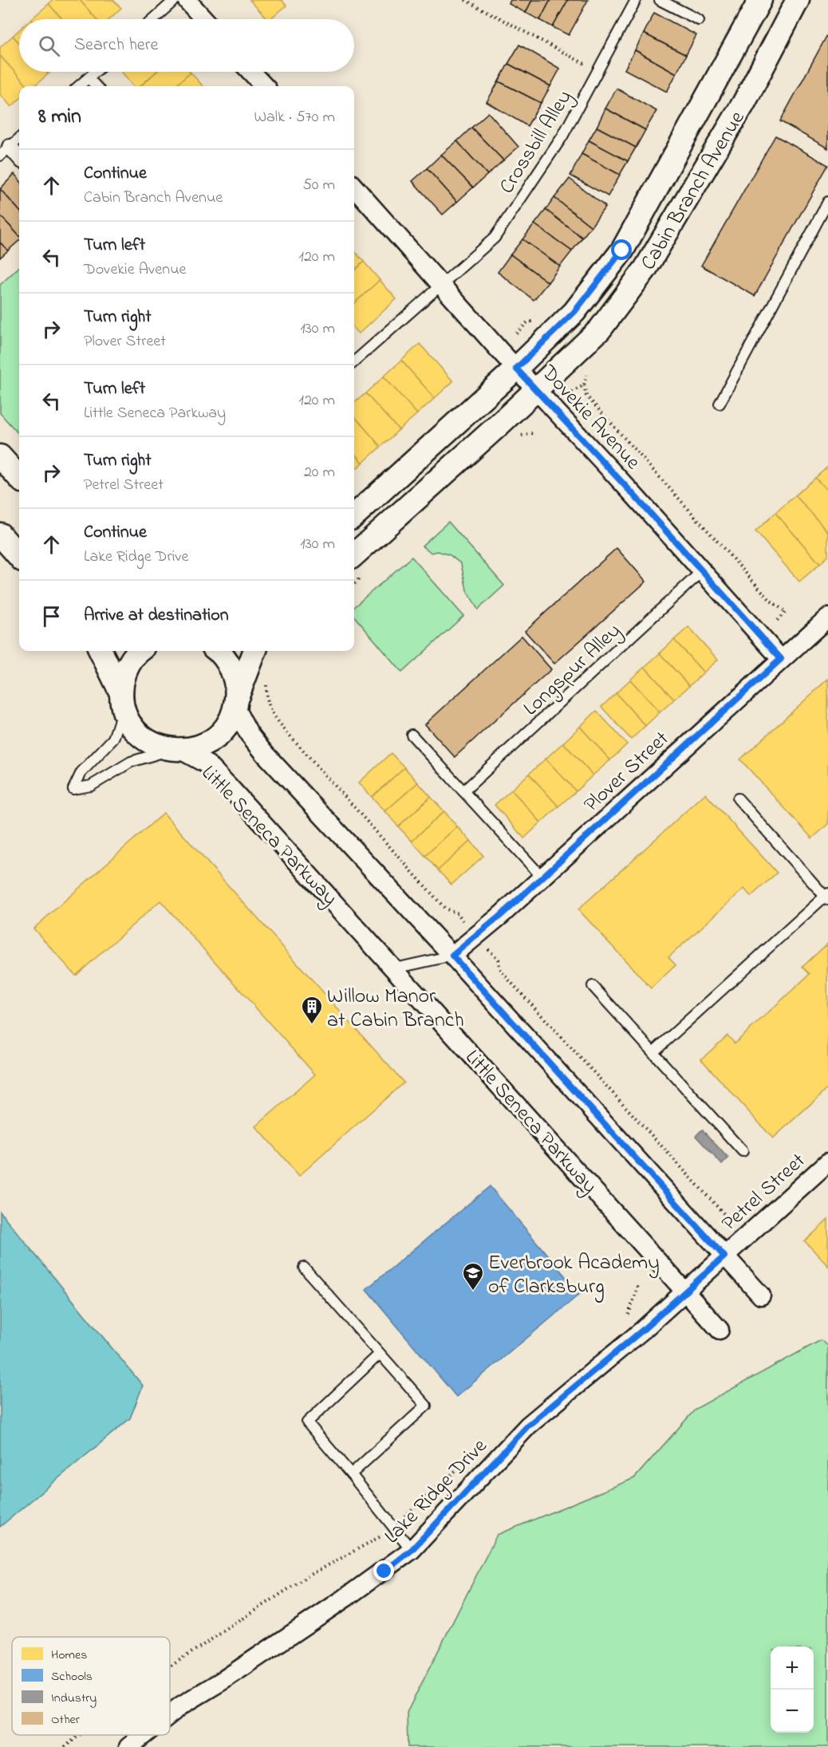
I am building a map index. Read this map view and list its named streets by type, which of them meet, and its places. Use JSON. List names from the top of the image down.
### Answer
{
  "streets": {
    "street": [
      "Cabin Branch Avenue",
      "Dovekie Avenue",
      "Plover Street",
      "Little Seneca Parkway",
      "Petrel Street",
      "Lake Ridge Drive"
    ],
    "lane": ["Crossbill Alley", "Longspur Alley"]
  },
  "crossings": [
    ["Crossbill Alley", "Dovekie Avenue"],
    ["Cabin Branch Avenue", "Dovekie Avenue"],
    ["Dovekie Avenue", "Longspur Alley"],
    ["Dovekie Avenue", "Plover Street"],
    ["Little Seneca Parkway", "Petrel Street"],
    ["Little Seneca Parkway", "Lake Ridge Drive"],
    ["Petrel Street", "Lake Ridge Drive"]
  ],
  "places": {
    "building": ["Willow Manor at Cabin Branch"],
    "school or university": ["Everbrook Academy of Clarksburg"]
  },
  "legend": [
    "Homes",
    "Schools",
    "Industry",
    "Other"
  ],
  "page": {
    "search": "Search here",
    "heading": ["8 min", "Walk · 570 m"],
    "list": [
      ["Continue", "Cabin Branch Avenue", "50 m"],
      ["Turn left", "Dovekie Avenue", "120 m"],
      ["Turn right", "Plover Street", "130 m"],
      ["Turn left", "Little Seneca Parkway", "120 m"],
      ["Turn right", "Petrel Street", "20 m"],
      ["Continue", "Lake Ridge Drive", "130 m"],
      "Arrive at destination"
    ],
    "map_buttons": ["+", "−"]
  }
}
